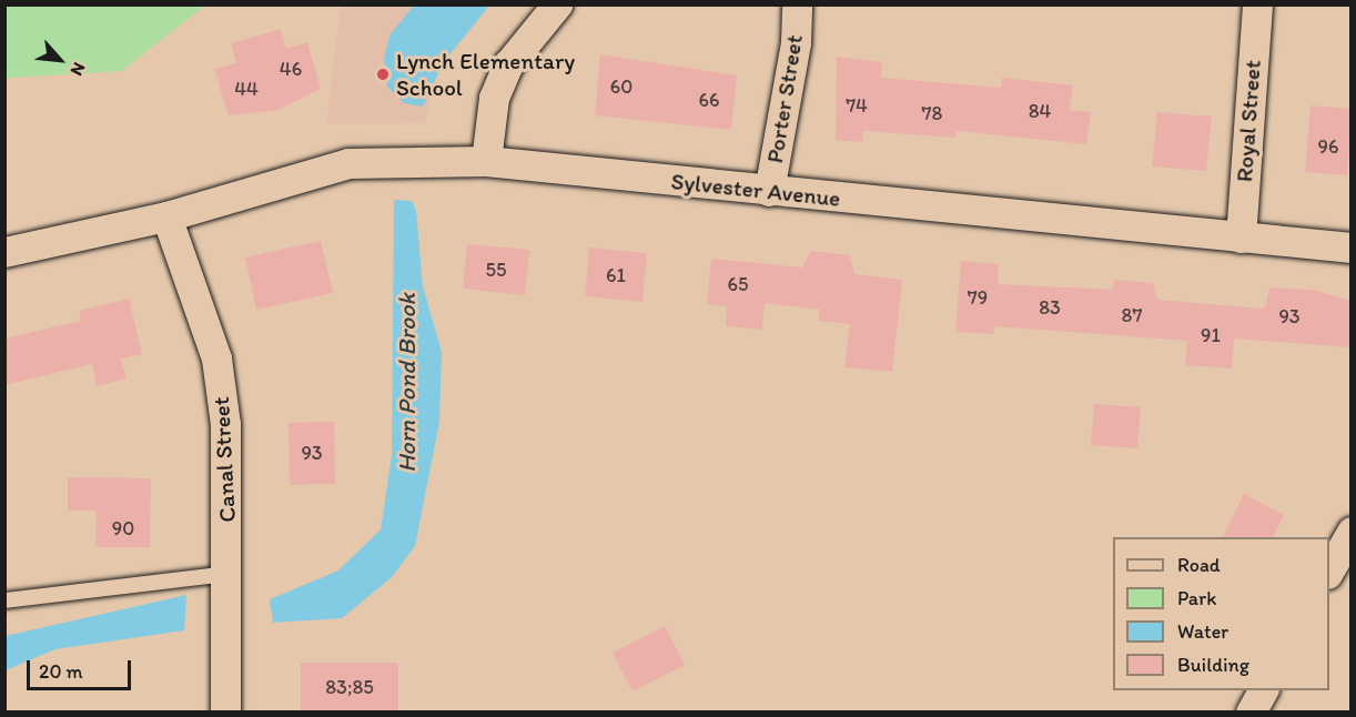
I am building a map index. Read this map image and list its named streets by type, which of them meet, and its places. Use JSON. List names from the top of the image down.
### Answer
{
  "streets": {
    "street": [
      "Porter Street",
      "Royal Street",
      "Sylvester Avenue",
      "Canal Street"
    ]
  },
  "crossings": [
    ["Porter Street", "Sylvester Avenue"],
    ["Royal Street", "Sylvester Avenue"],
    ["Sylvester Avenue", "Canal Street"]
  ],
  "water": ["Horn Pond Brook"],
  "places": ["Lynch Elementary School"],
  "house_numbers": [
    "46",
    "60",
    "44",
    "66",
    "74",
    "84",
    "78",
    "96",
    "55",
    "61",
    "65",
    "79",
    "83",
    "87",
    "93",
    "91",
    "93",
    "90",
    "83;85"
  ],
  "legend": [
    "Road",
    "Park",
    "Water",
    "Building"
  ],
  "scale_bar": "20 m",
  "north": "bottom right"
}
